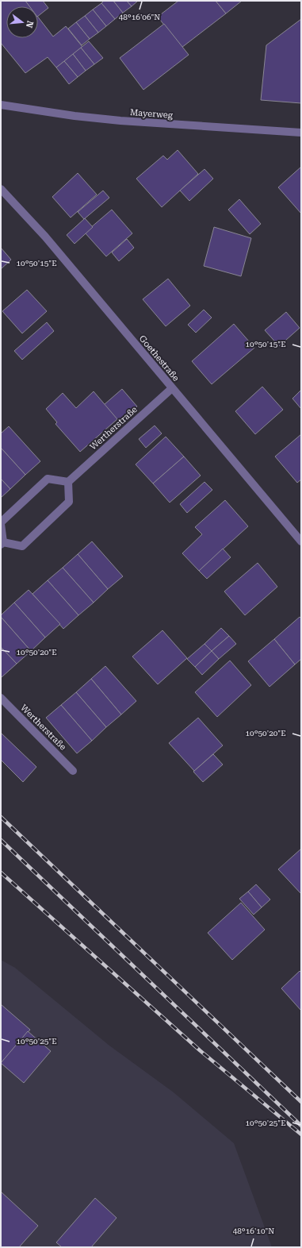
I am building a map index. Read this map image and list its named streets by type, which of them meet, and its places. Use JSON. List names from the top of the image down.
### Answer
{
  "streets": {
    "street": ["Mayerweg", "Goethestraße", "Wertherstraße"]
  },
  "crossings": [
    ["Goethestraße", "Wertherstraße"]
  ],
  "north": "right",
  "coordinates": [
    "48°16'06\"N",
    "10°50'15\"E",
    "10°50'20\"E",
    "10°50'25\"E",
    "48°16'10\"N"
  ]
}
